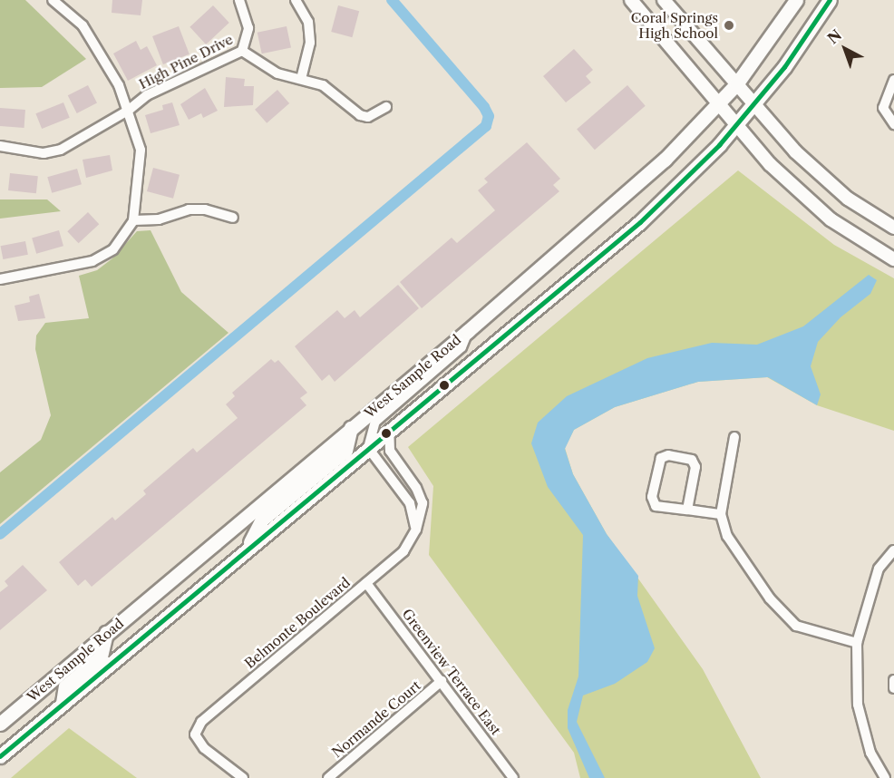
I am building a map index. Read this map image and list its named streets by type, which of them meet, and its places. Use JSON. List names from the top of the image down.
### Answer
{
  "streets": {
    "main road": ["West Sample Road"],
    "street": [
      "High Pine Drive",
      "Belmonte Boulevard",
      "Greenview Terrace East",
      "Normande Court"
    ]
  },
  "crossings": [
    ["West Sample Road", "Belmonte Boulevard"],
    ["Belmonte Boulevard", "Greenview Terrace East"],
    ["Greenview Terrace East", "Normande Court"]
  ],
  "places": ["Coral Springs High School"],
  "north": "top left"
}
